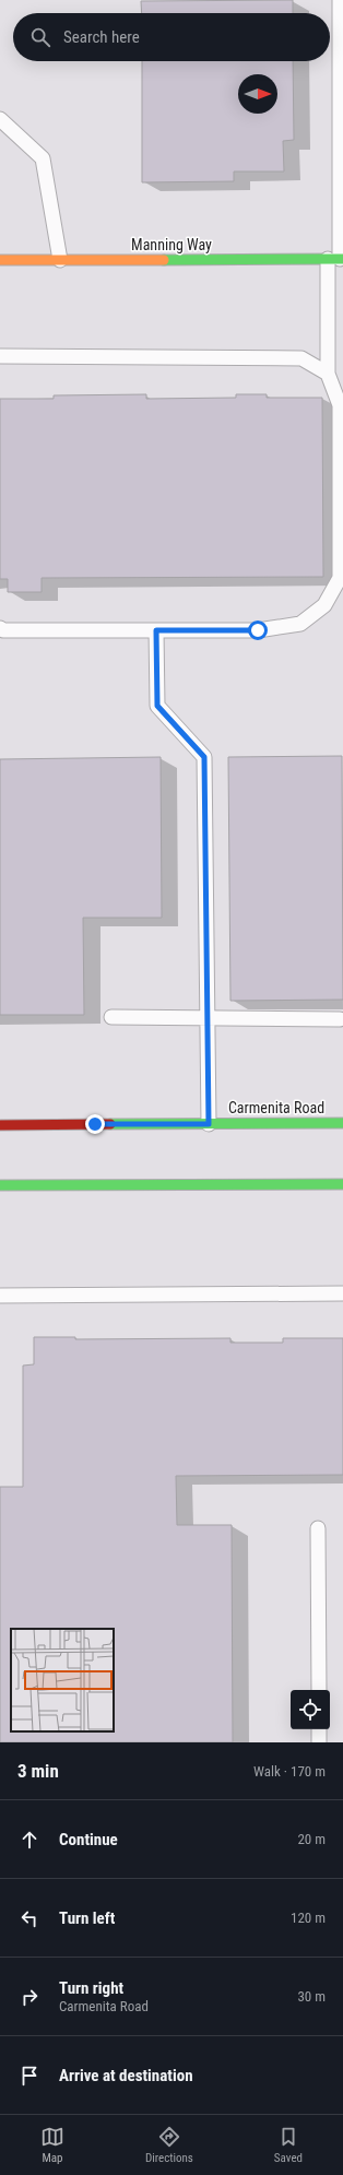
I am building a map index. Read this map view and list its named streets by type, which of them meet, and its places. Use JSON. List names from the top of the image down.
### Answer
{
  "streets": {
    "main road": ["Manning Way", "Carmenita Road"]
  },
  "north": "right",
  "page": {
    "search": "Search here",
    "heading": ["3 min", "Walk · 170 m"],
    "list": [
      ["Continue", "20 m"],
      ["Turn left", "120 m"],
      ["Turn right", "Carmenita Road", "30 m"],
      "Arrive at destination"
    ],
    "nav": ["Map", "Directions", "Saved"]
  }
}
